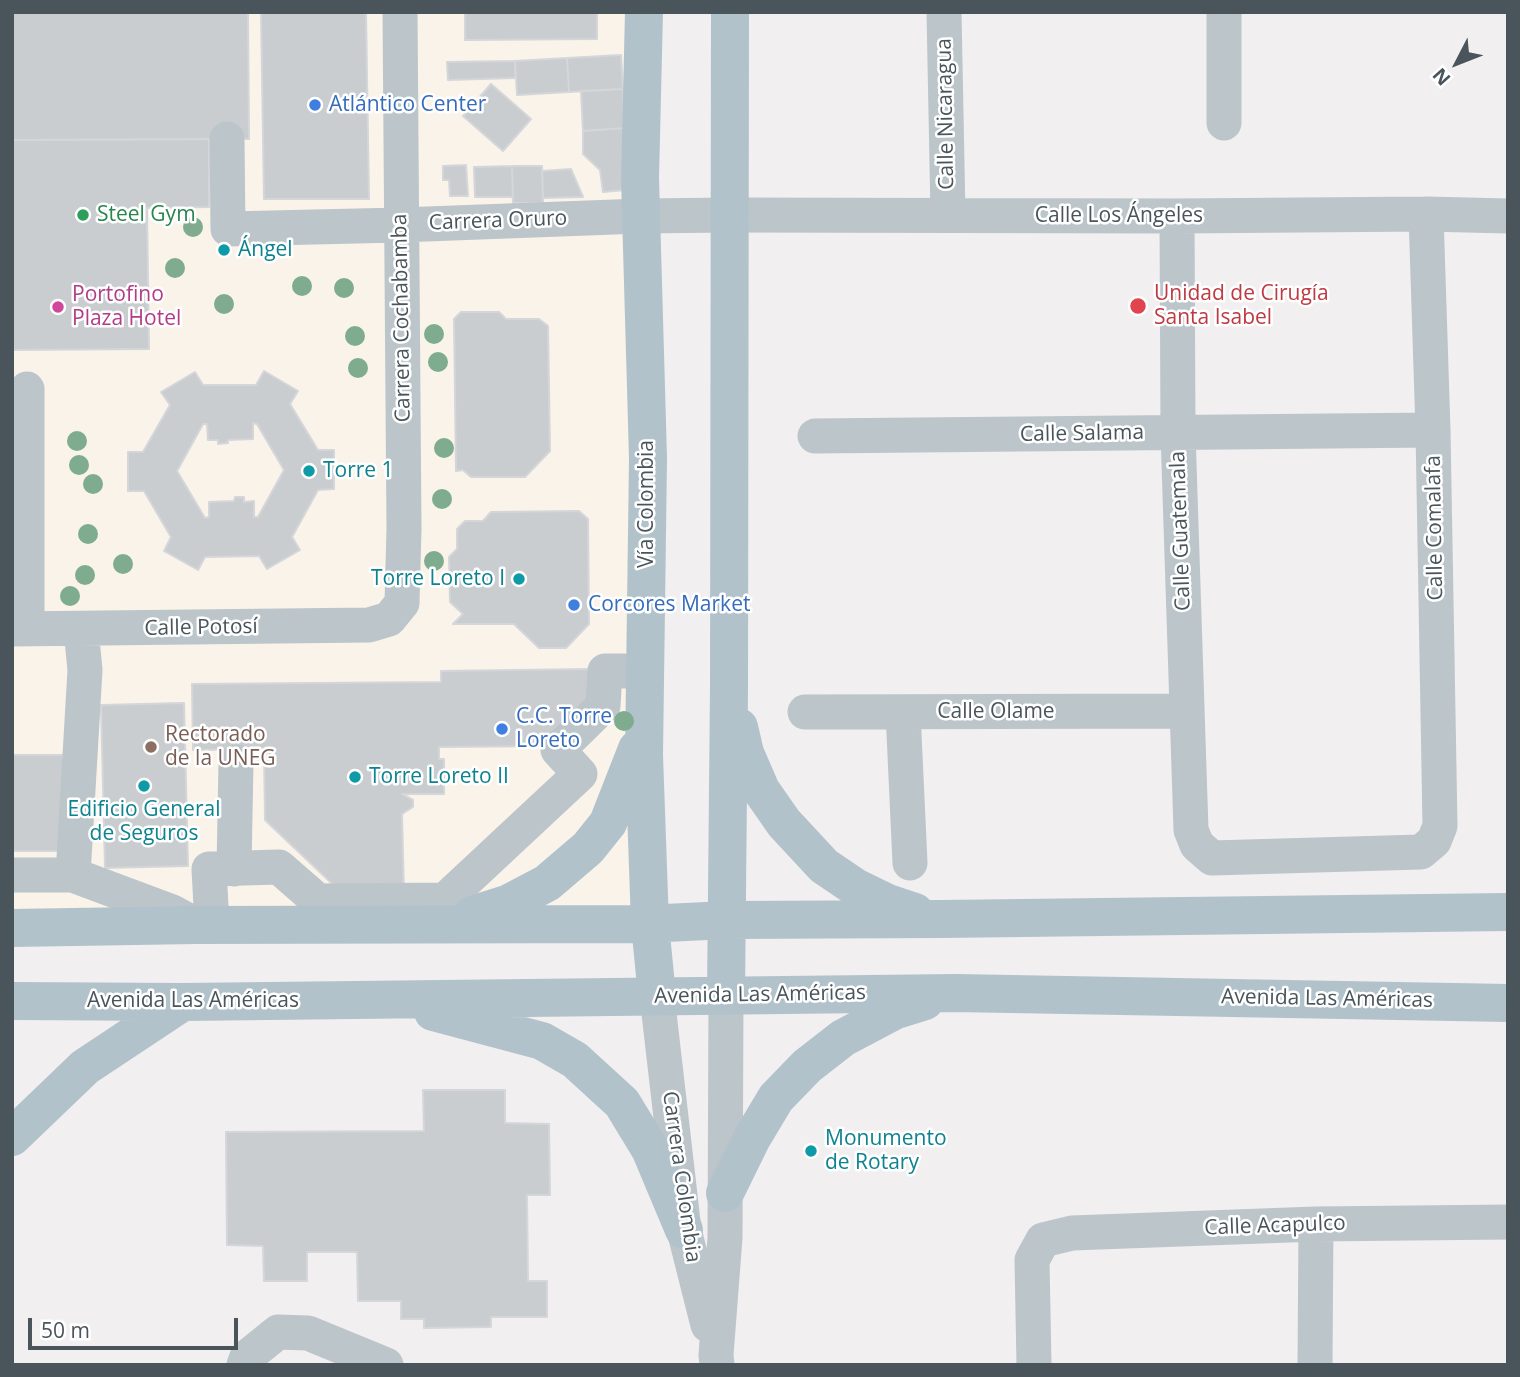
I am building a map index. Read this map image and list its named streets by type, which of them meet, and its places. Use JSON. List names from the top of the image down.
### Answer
{
  "streets": {
    "main road": ["Vía Colombia", "Avenida Las Américas"],
    "street": [
      "Calle Nicaragua",
      "Calle Los Ángeles",
      "Carrera Oruro",
      "Carrera Cochabamba",
      "Calle Salama",
      "Calle Comalafa",
      "Calle Guatemala",
      "Calle Potosí",
      "Calle Olame",
      "Carrera Colombia",
      "Calle Acapulco"
    ]
  },
  "crossings": [
    ["Calle Nicaragua", "Calle Los Ángeles"],
    ["Calle Los Ángeles", "Carrera Oruro"],
    ["Calle Los Ángeles", "Calle Comalafa"],
    ["Calle Los Ángeles", "Calle Guatemala"],
    ["Carrera Oruro", "Carrera Cochabamba"],
    ["Carrera Oruro", "Vía Colombia"],
    ["Carrera Cochabamba", "Calle Potosí"],
    ["Calle Salama", "Calle Comalafa"],
    ["Calle Salama", "Calle Guatemala"],
    ["Vía Colombia", "Avenida Las Américas"],
    ["Vía Colombia", "Carrera Colombia"],
    ["Calle Comalafa", "Calle Guatemala"],
    ["Calle Guatemala", "Calle Olame"],
    ["Avenida Las Américas", "Carrera Colombia"]
  ],
  "places": [
    "Atlántico Center",
    "Steel Gym",
    "Ángel",
    "Unidad de Cirugía Santa Isabel",
    "Portofino Plaza Hotel",
    "Torre 1",
    "Torre Loreto I",
    "Corcores Market",
    "C.C. Torre Loreto",
    "Rectorado de la UNEG",
    "Torre Loreto II",
    "Edificio General de Seguros",
    "Monumento de Rotary"
  ],
  "scale_bar": "50 m",
  "north": "bottom left"
}
